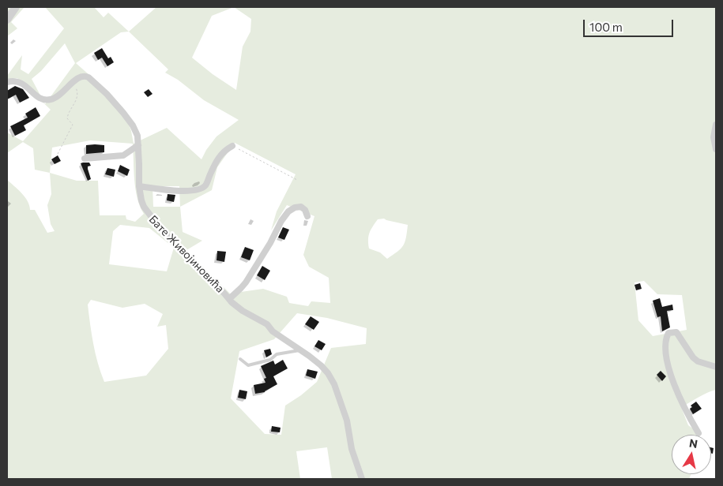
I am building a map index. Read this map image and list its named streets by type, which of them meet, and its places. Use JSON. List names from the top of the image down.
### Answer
{
  "streets": {
    "street": ["Бате Живојиновића"]
  },
  "scale_bar": "100 m",
  "north": "top"
}
